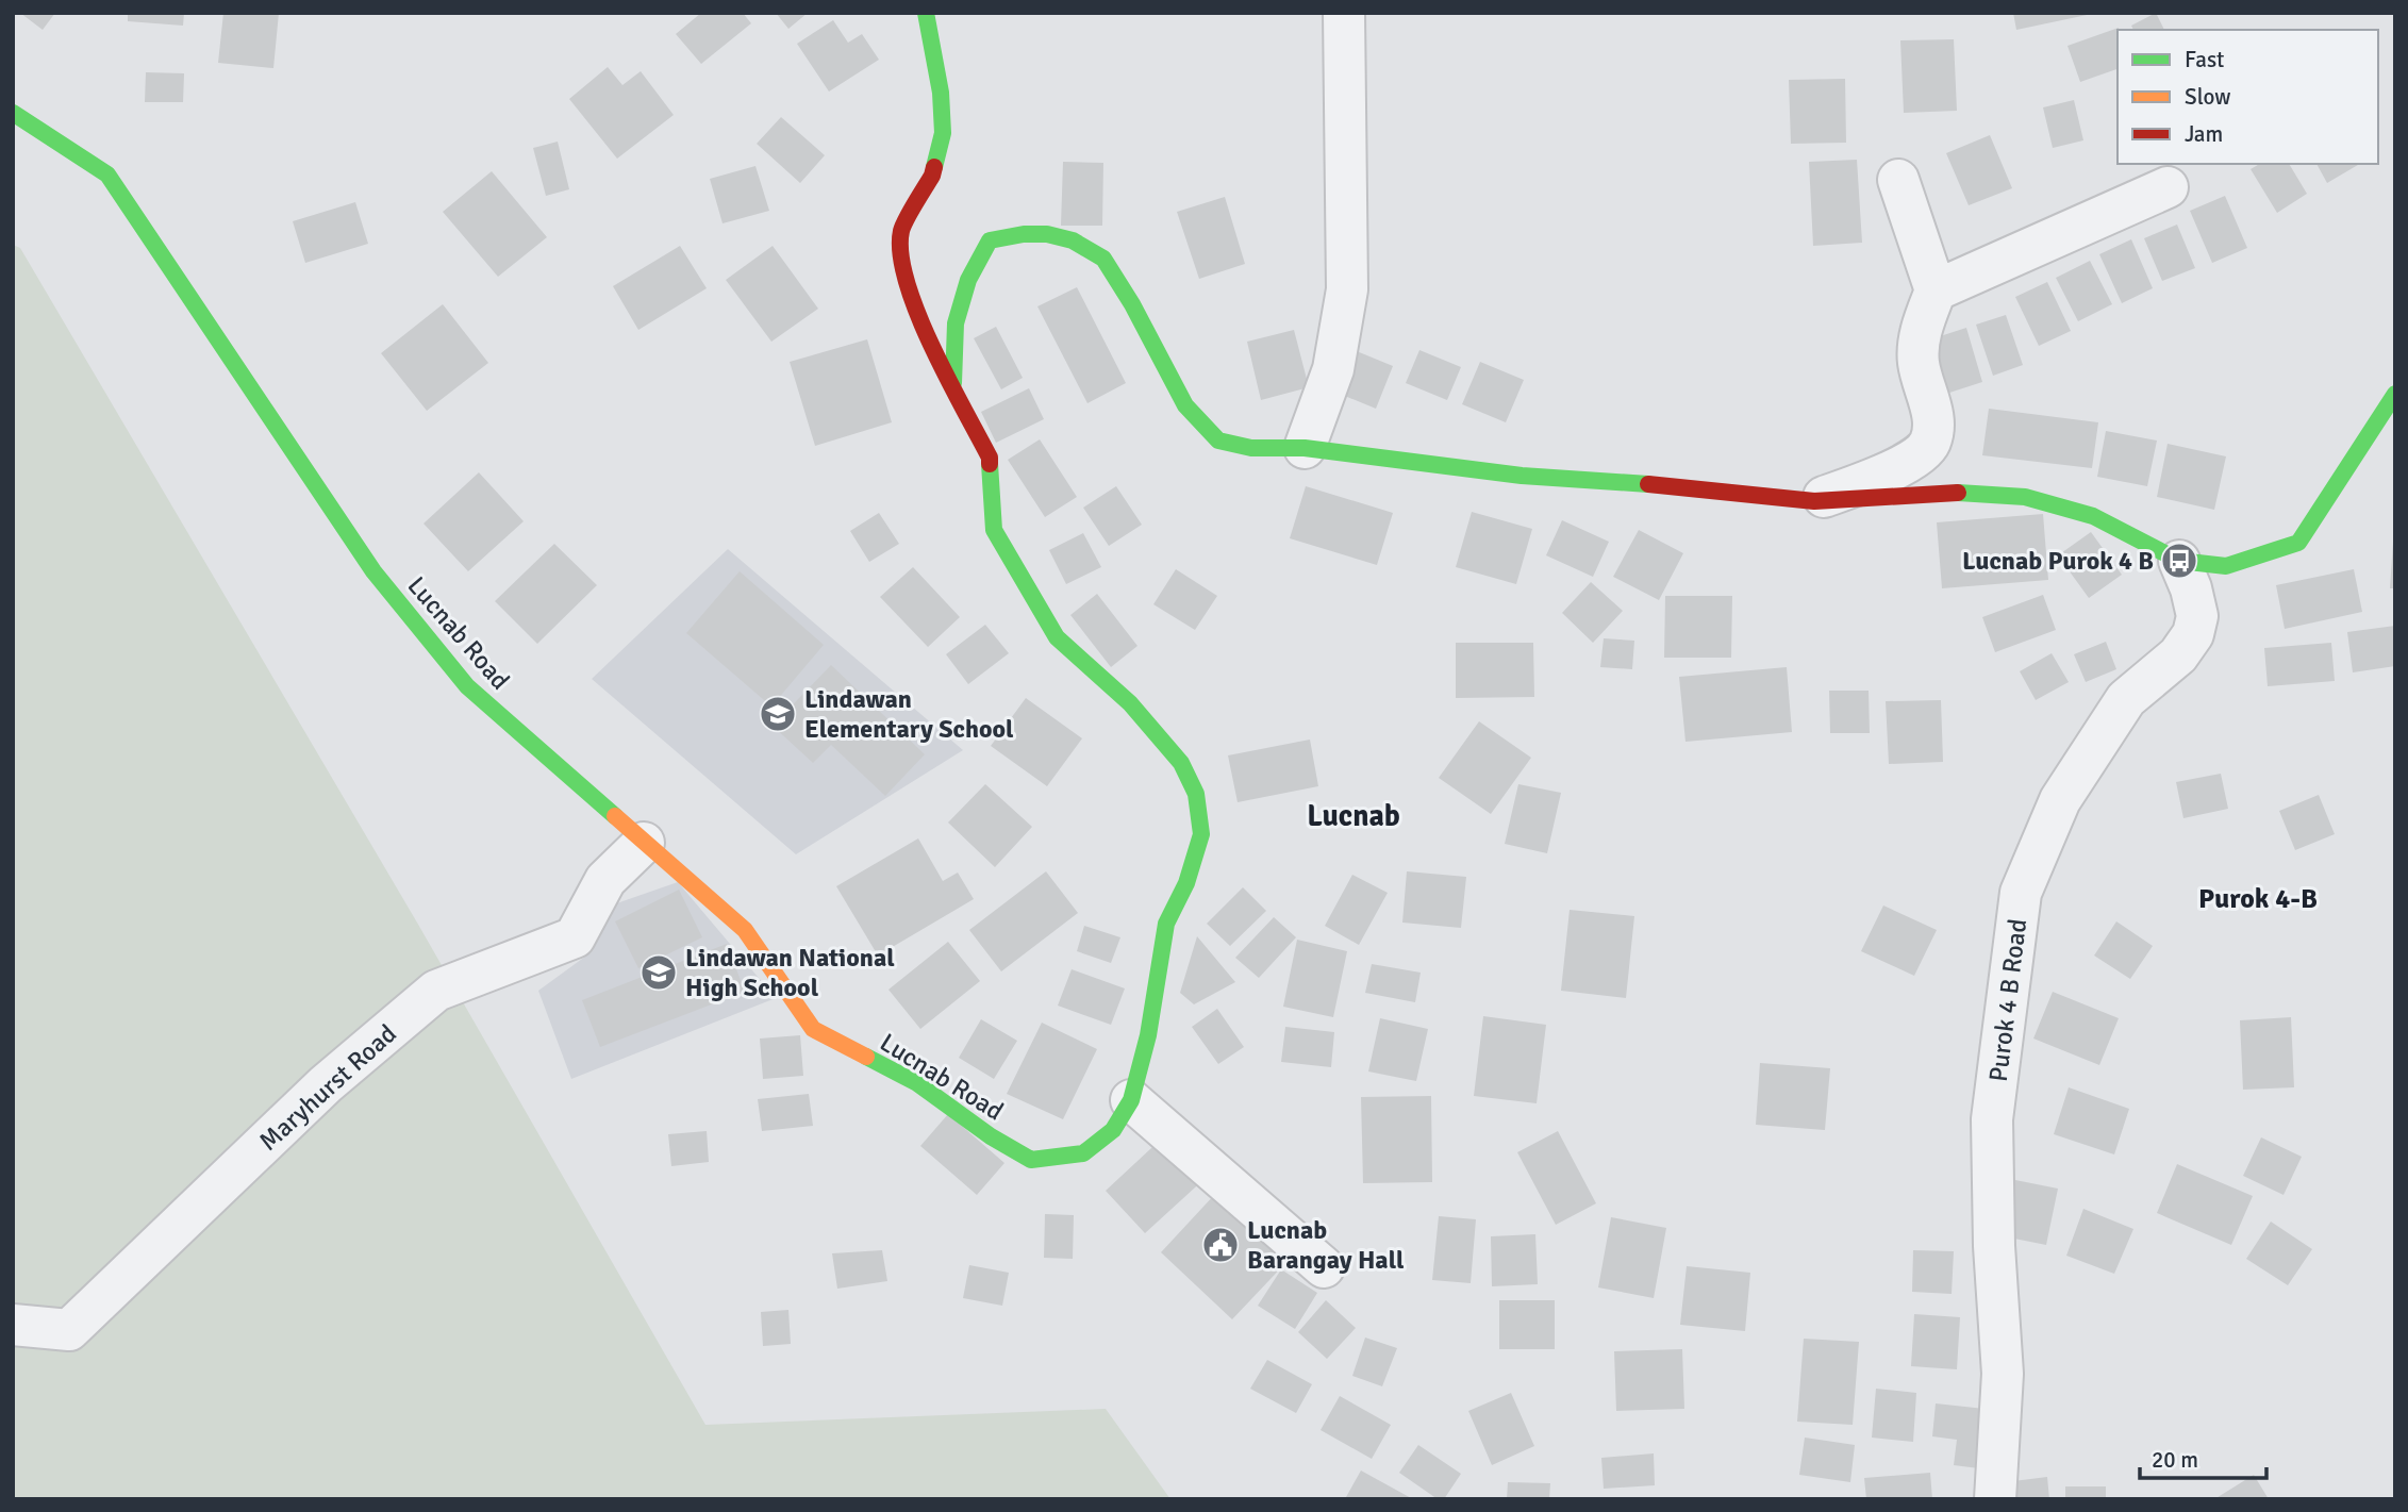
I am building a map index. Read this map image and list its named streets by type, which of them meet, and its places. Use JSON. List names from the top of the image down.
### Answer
{
  "streets": {
    "street": ["Lucnab Road", "Purok 4 B Road", "Maryhurst Road"]
  },
  "crossings": [
    ["Lucnab Road", "Maryhurst Road"]
  ],
  "districts": ["Lucnab", "Purok 4-B"],
  "places": {
    "bus stop": ["Lucnab Purok 4 B"],
    "school or university": ["Lindawan Elementary School", "Lindawan National High School"],
    "public building": ["Lucnab Barangay Hall"]
  },
  "legend": ["Fast", "Slow", "Jam"],
  "scale_bar": "20 m"
}
